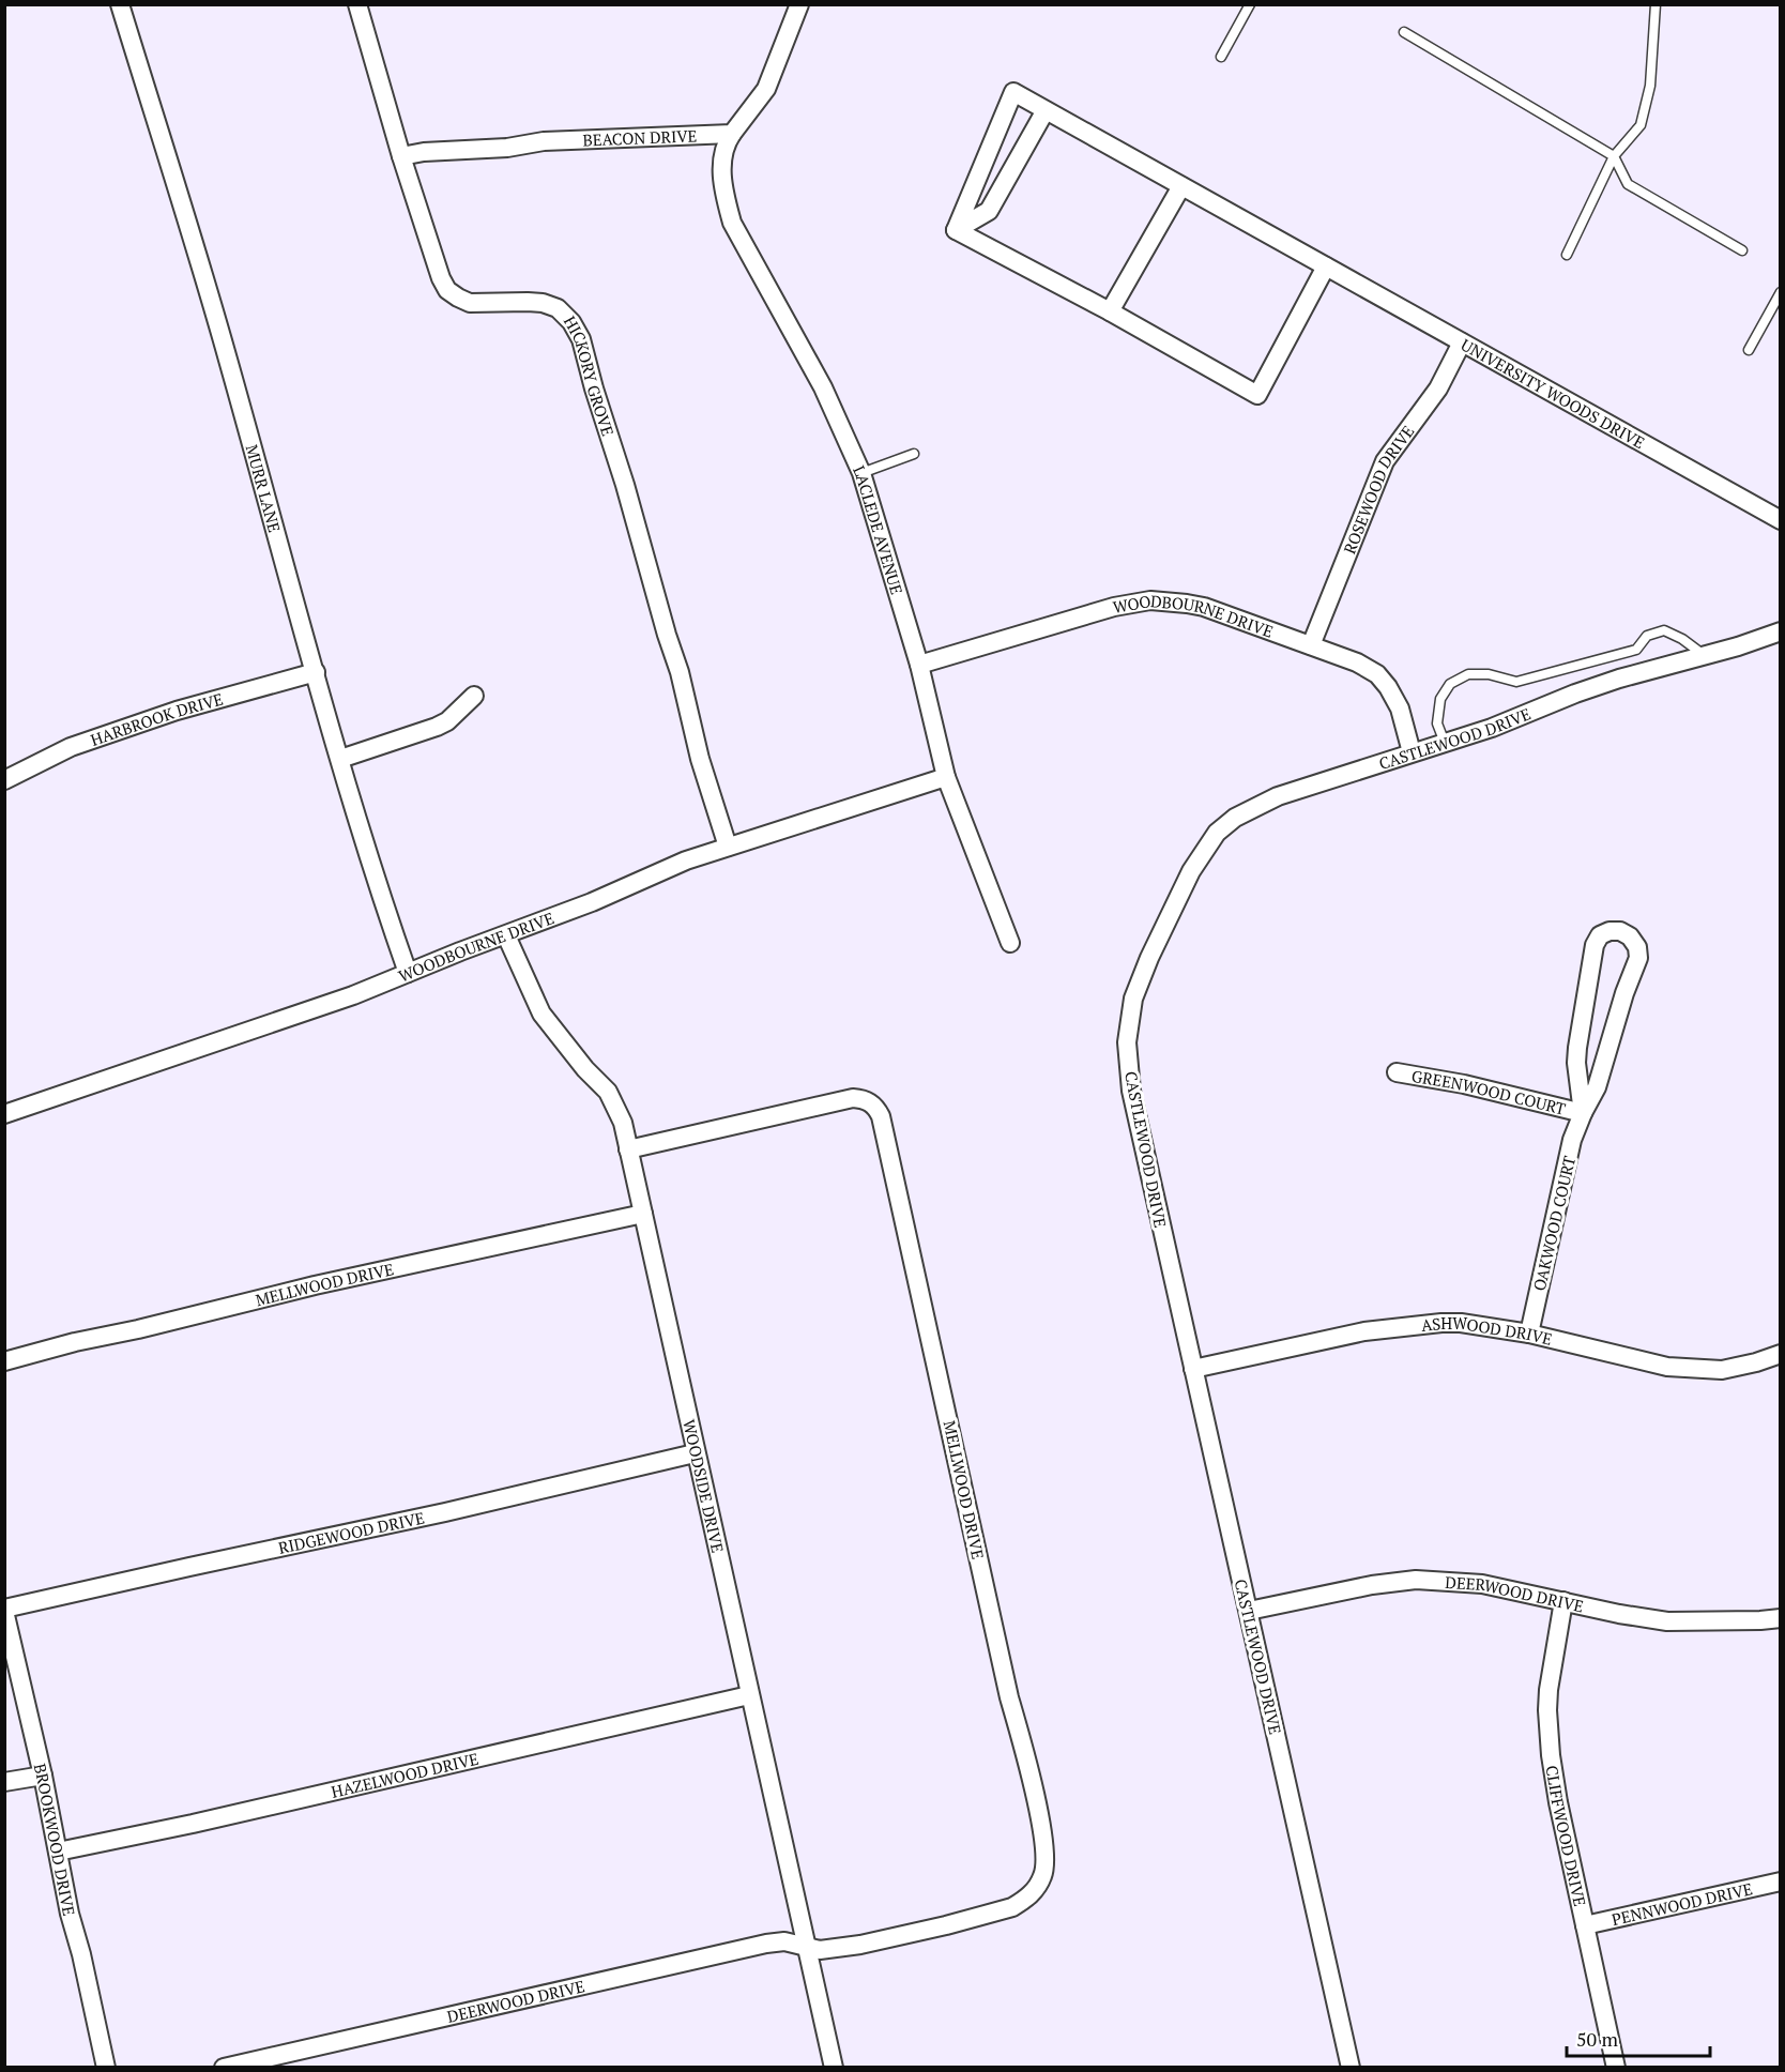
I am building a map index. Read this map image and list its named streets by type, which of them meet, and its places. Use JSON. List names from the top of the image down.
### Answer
{
  "streets": {
    "street": [
      "BEACON DRIVE",
      "HICKORY GROVE",
      "UNIVERSITY WOODS DRIVE",
      "MURR LANE",
      "ROSEWOOD DRIVE",
      "LACLEDE AVENUE",
      "WOODBOURNE DRIVE",
      "HARBROOK DRIVE",
      "CASTLEWOOD DRIVE",
      "GREENWOOD COURT",
      "OAKWOOD COURT",
      "MELLWOOD DRIVE",
      "ASHWOOD DRIVE",
      "WOODSIDE DRIVE",
      "RIDGEWOOD DRIVE",
      "DEERWOOD DRIVE",
      "HAZELWOOD DRIVE",
      "CLIFFWOOD DRIVE",
      "BROOKWOOD DRIVE",
      "PENNWOOD DRIVE"
    ]
  },
  "crossings": [
    ["BEACON DRIVE", "HICKORY GROVE"],
    ["BEACON DRIVE", "LACLEDE AVENUE"],
    ["HICKORY GROVE", "WOODBOURNE DRIVE"],
    ["UNIVERSITY WOODS DRIVE", "ROSEWOOD DRIVE"],
    ["MURR LANE", "WOODBOURNE DRIVE"],
    ["MURR LANE", "HARBROOK DRIVE"],
    ["ROSEWOOD DRIVE", "WOODBOURNE DRIVE"],
    ["LACLEDE AVENUE", "WOODBOURNE DRIVE"],
    ["WOODBOURNE DRIVE", "CASTLEWOOD DRIVE"],
    ["WOODBOURNE DRIVE", "WOODSIDE DRIVE"],
    ["CASTLEWOOD DRIVE", "ASHWOOD DRIVE"],
    ["CASTLEWOOD DRIVE", "DEERWOOD DRIVE"],
    ["GREENWOOD COURT", "OAKWOOD COURT"],
    ["OAKWOOD COURT", "ASHWOOD DRIVE"],
    ["MELLWOOD DRIVE", "WOODSIDE DRIVE"],
    ["MELLWOOD DRIVE", "DEERWOOD DRIVE"],
    ["WOODSIDE DRIVE", "RIDGEWOOD DRIVE"],
    ["WOODSIDE DRIVE", "DEERWOOD DRIVE"],
    ["WOODSIDE DRIVE", "HAZELWOOD DRIVE"],
    ["RIDGEWOOD DRIVE", "BROOKWOOD DRIVE"],
    ["DEERWOOD DRIVE", "CLIFFWOOD DRIVE"],
    ["HAZELWOOD DRIVE", "BROOKWOOD DRIVE"],
    ["CLIFFWOOD DRIVE", "PENNWOOD DRIVE"]
  ],
  "scale_bar": "50 m"
}
